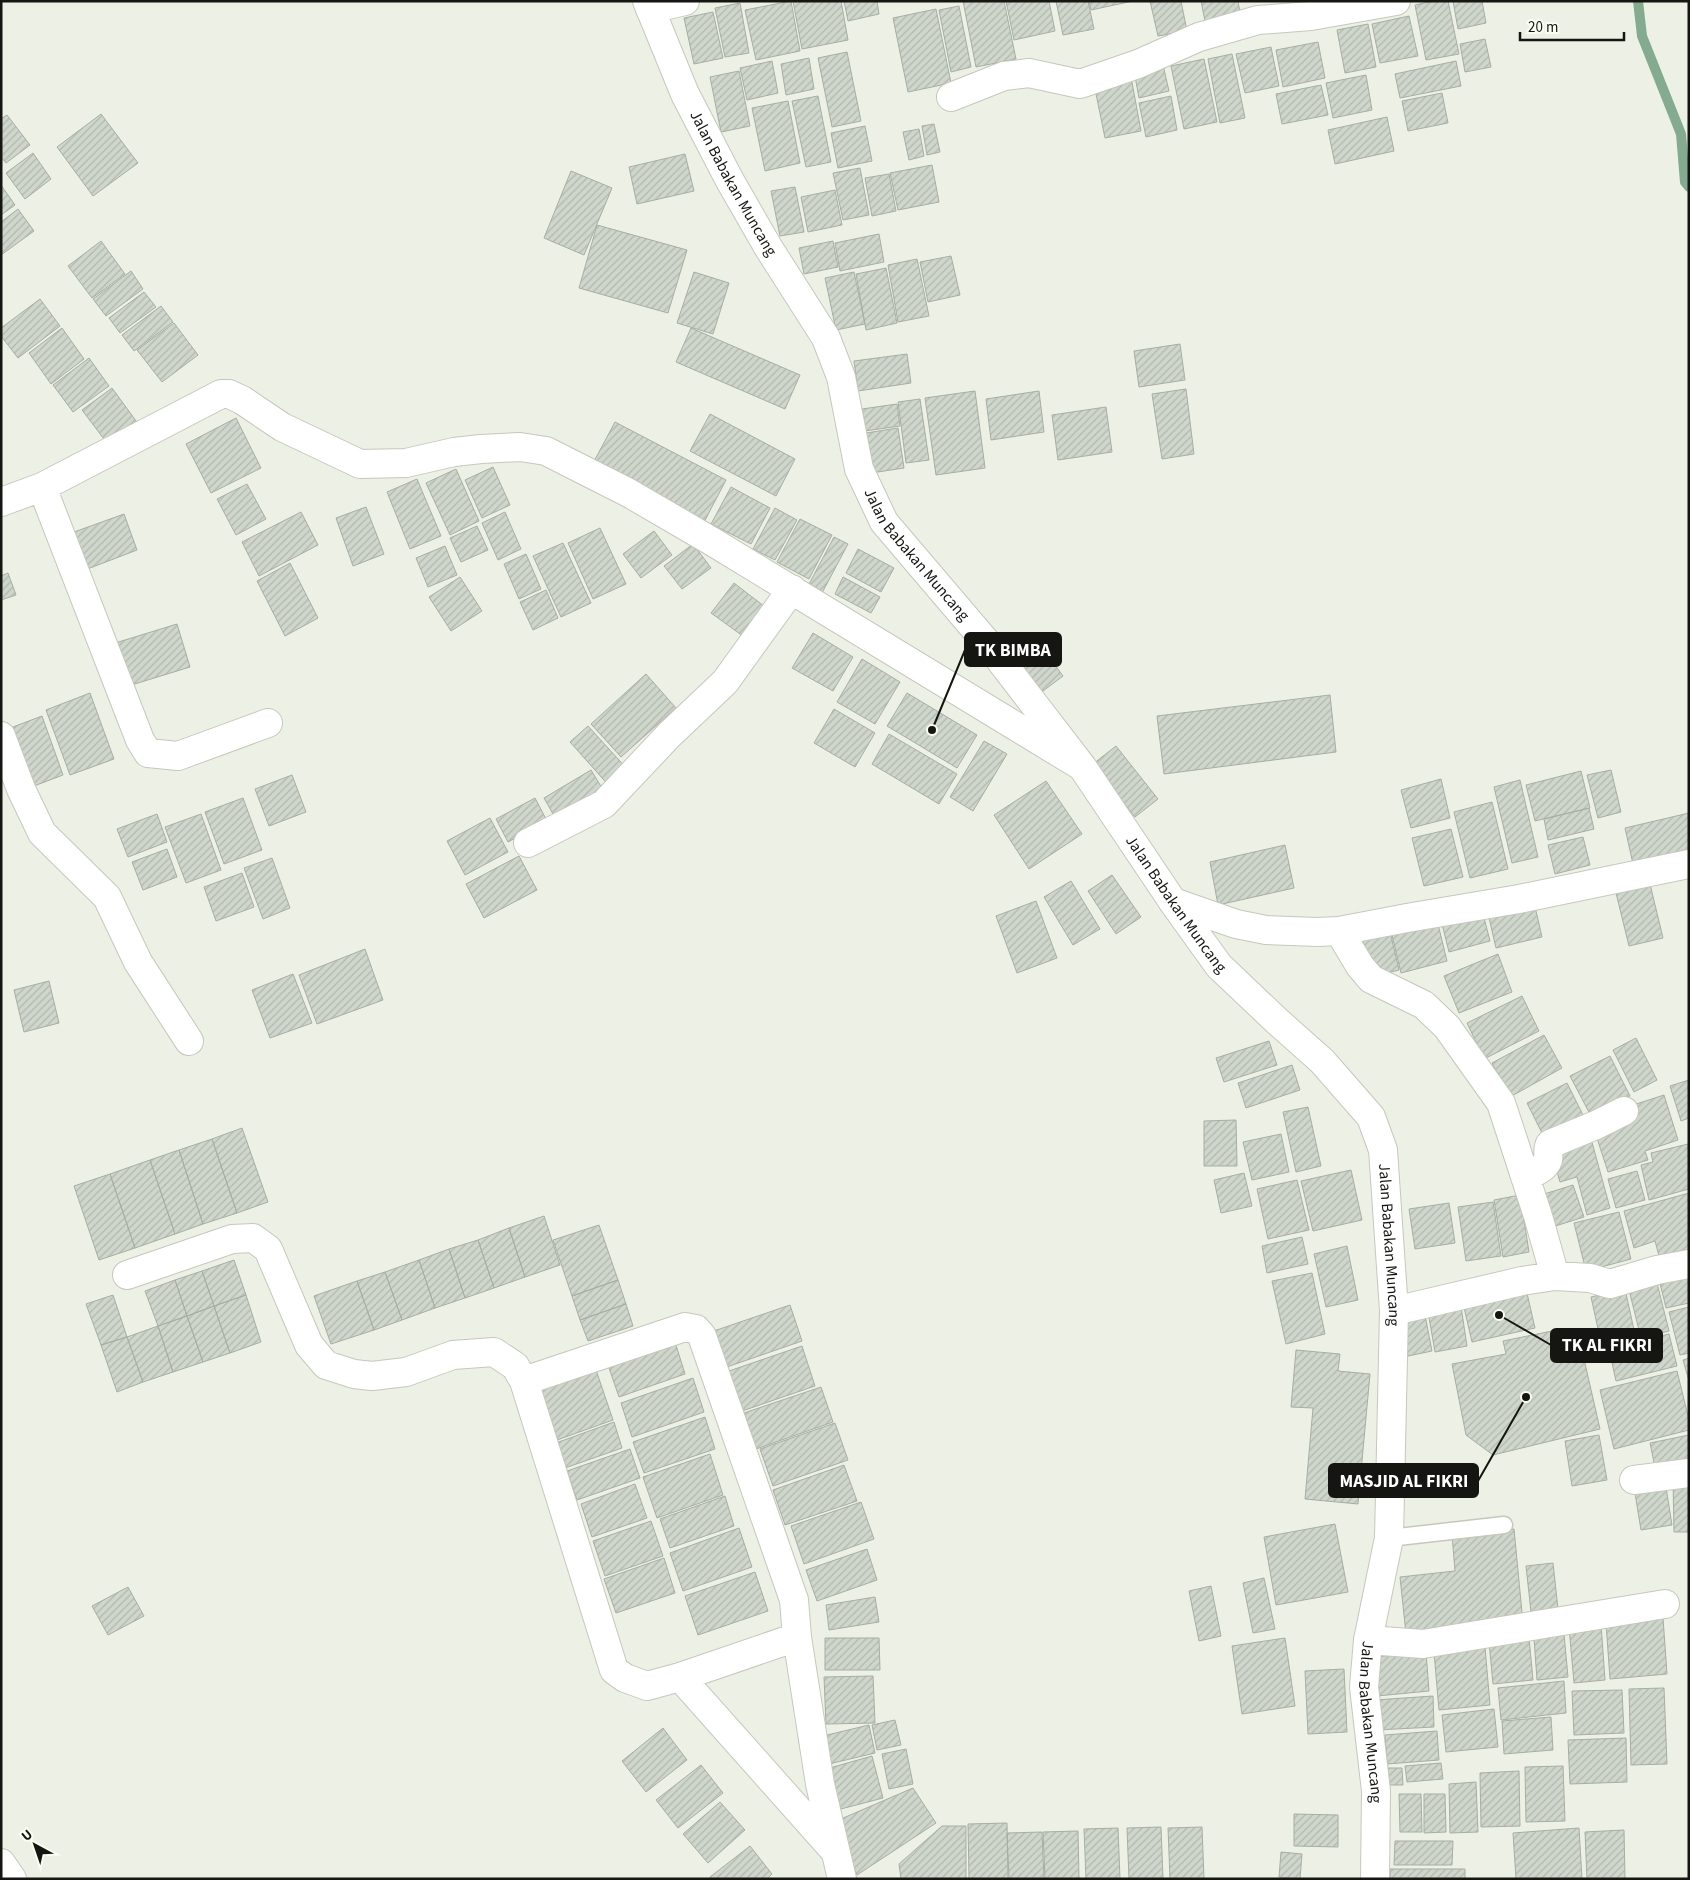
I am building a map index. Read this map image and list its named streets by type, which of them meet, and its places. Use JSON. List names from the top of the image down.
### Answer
{
  "streets": {
    "street": ["Jalan Babakan Muncang"]
  },
  "places": ["TK BIMBA", "TK AL FIKRI", "MASJID AL FIKRI"],
  "scale_bar": "20 m",
  "north": "top left"
}
